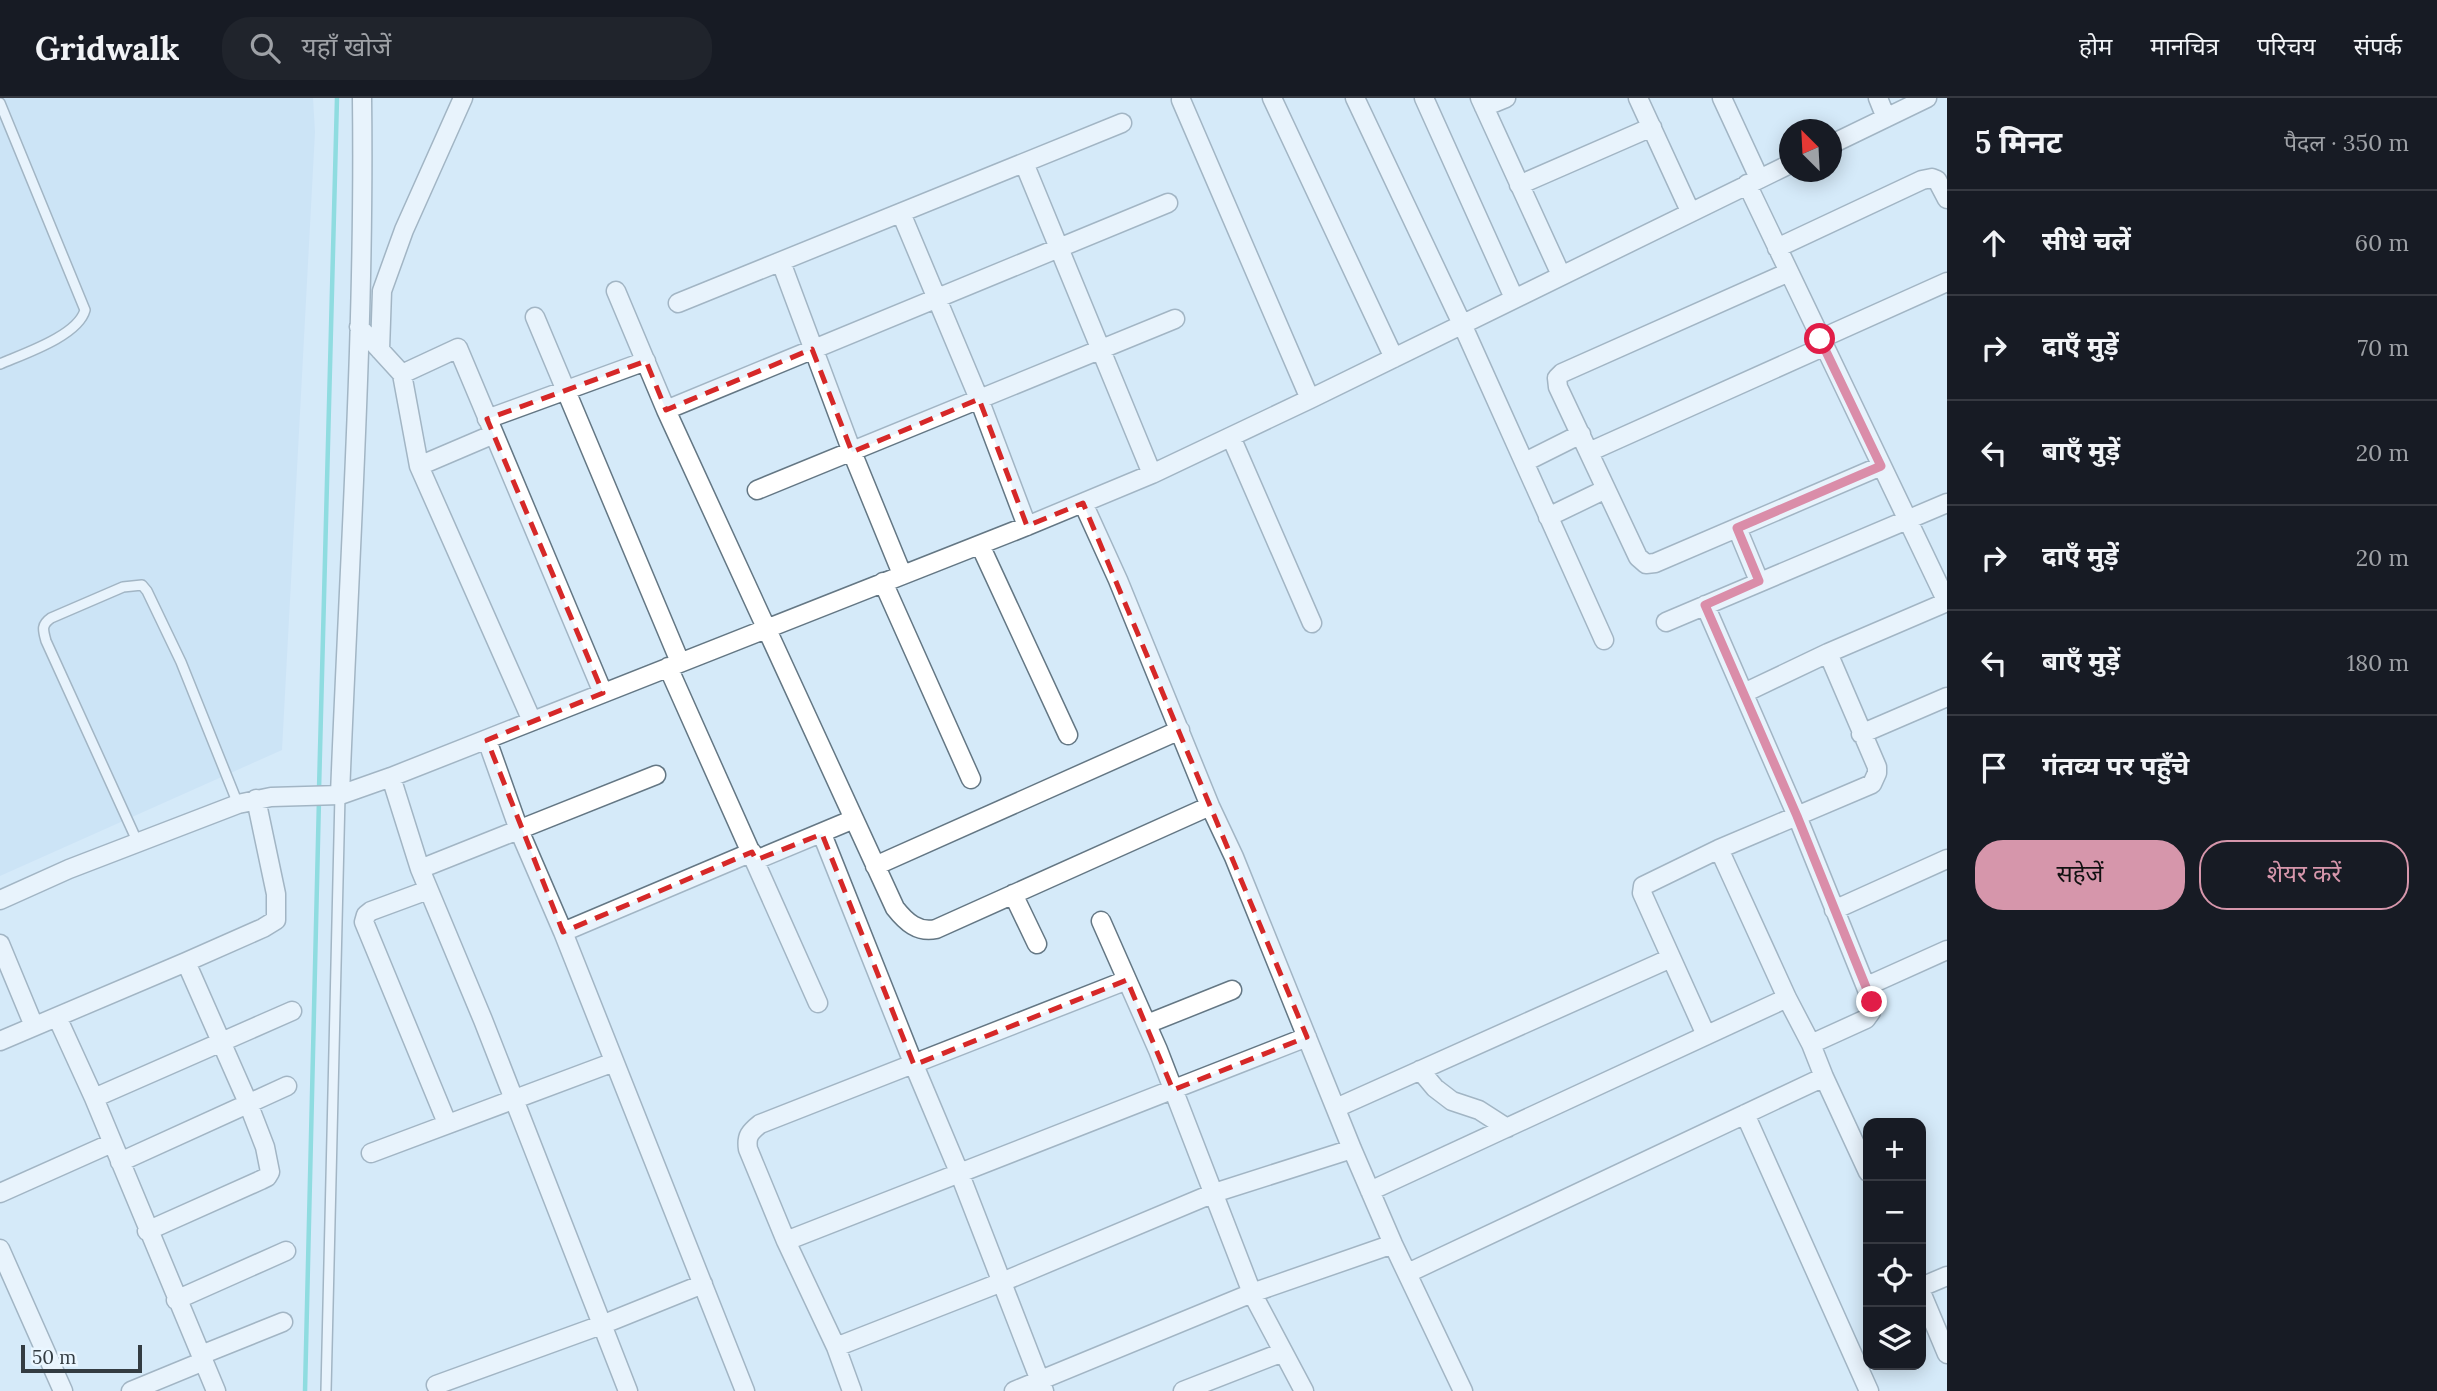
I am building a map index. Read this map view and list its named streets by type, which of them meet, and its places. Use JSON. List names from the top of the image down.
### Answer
{
  "scale_bar": "50 m",
  "north": "top left",
  "page": {
    "header": "Gridwalk",
    "search": "यहाँ खोजें",
    "nav": [
      "होम",
      "मानचित्र",
      "परिचय",
      "संपर्क"
    ],
    "heading": ["5 मिनट", "पैदल · 350 m"],
    "list": [
      ["सीधे चलें", "60 m"],
      ["दाएँ मुड़ें", "70 m"],
      ["बाएँ मुड़ें", "20 m"],
      ["दाएँ मुड़ें", "20 m"],
      ["बाएँ मुड़ें", "180 m"],
      "गंतव्य पर पहुँचे"
    ],
    "buttons": ["सहेजें", "शेयर करें"],
    "map_buttons": ["+", "−"],
    "scale": "50 m"
  }
}
